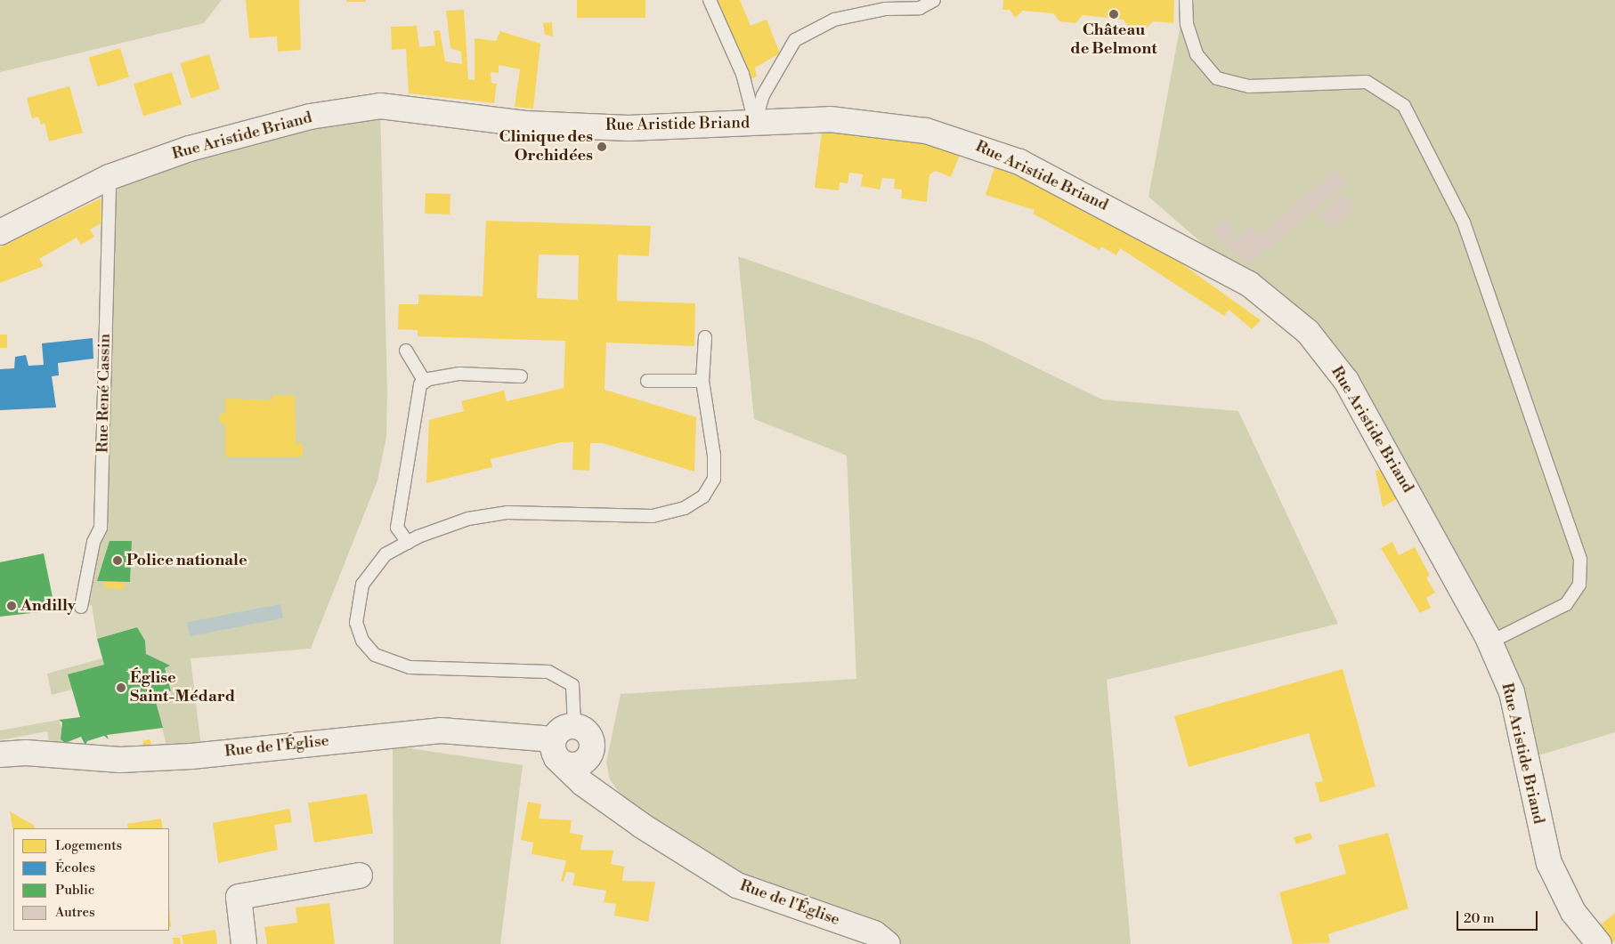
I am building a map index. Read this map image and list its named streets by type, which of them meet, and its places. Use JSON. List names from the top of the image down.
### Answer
{
  "streets": {
    "street": ["Rue Aristide Briand", "Rue de l'Église"],
    "lane": ["Rue René Cassin"]
  },
  "crossings": [
    ["Rue Aristide Briand", "Rue René Cassin"]
  ],
  "places": [
    "Château de Belmont",
    "Clinique des Orchidées",
    "Police nationale",
    "Andilly",
    "Église Saint-Médard"
  ],
  "legend": [
    "Logements",
    "Écoles",
    "Public",
    "Autres"
  ],
  "scale_bar": "20 m"
}
